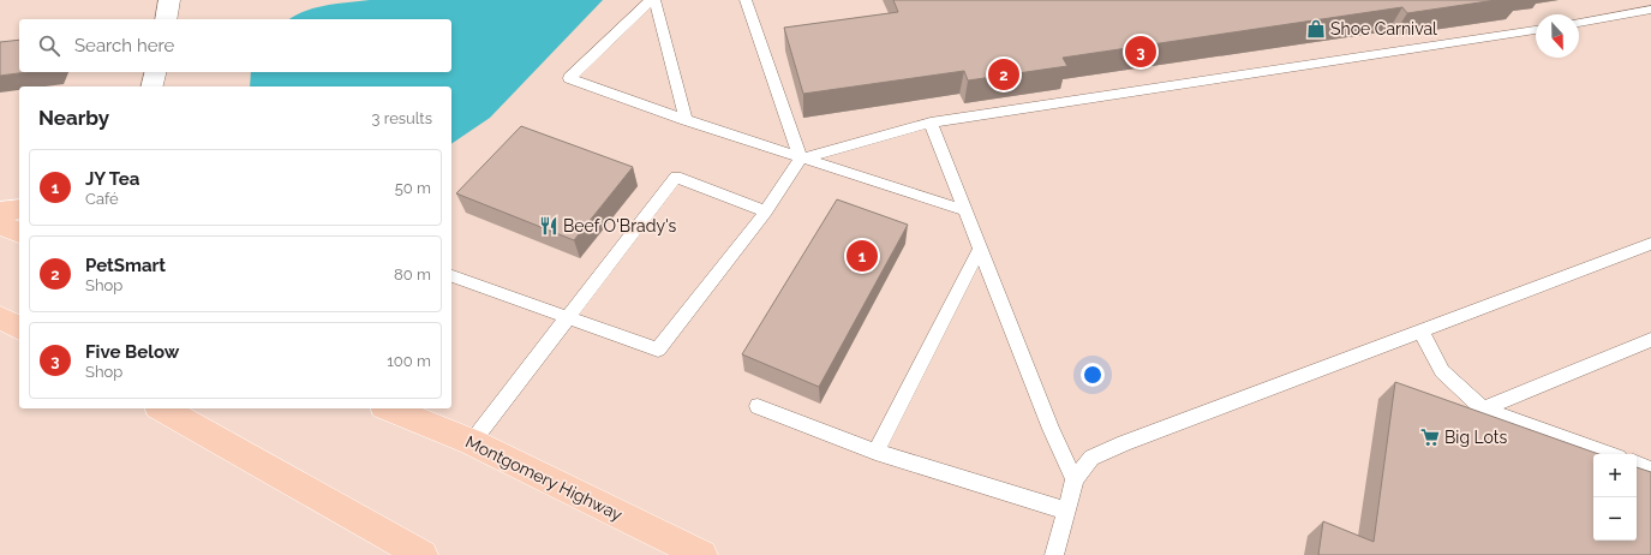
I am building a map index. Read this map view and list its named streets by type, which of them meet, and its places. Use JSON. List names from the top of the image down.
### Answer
{
  "streets": {
    "main road": ["Montgomery Highway"]
  },
  "places": {
    "shop": ["Shoe Carnival"],
    "restaurant": ["Beef O'Brady's"],
    "supermarket": ["Big Lots"]
  },
  "north": "bottom",
  "page": {
    "search": "Search here",
    "pins": ["3", "2", "1"],
    "heading": ["Nearby", "3 results"],
    "list": [
      {
        "mark": "1",
        "name": "JY Tea",
        "note": "Café",
        "value": "50 m"
      },
      {
        "mark": "2",
        "name": "PetSmart",
        "note": "Shop",
        "value": "80 m"
      },
      {
        "mark": "3",
        "name": "Five Below",
        "note": "Shop",
        "value": "100 m"
      }
    ],
    "map_buttons": ["+", "−"]
  }
}
